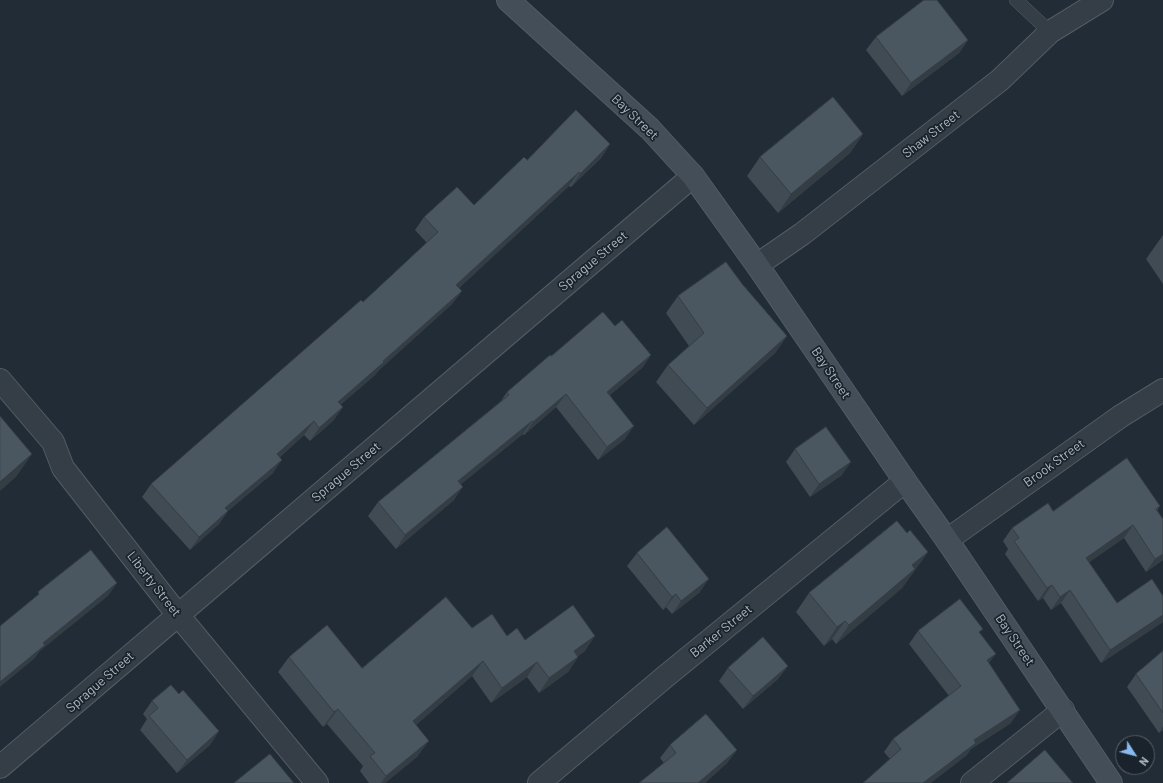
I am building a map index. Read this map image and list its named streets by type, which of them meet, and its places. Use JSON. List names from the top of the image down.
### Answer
{
  "streets": {
    "main road": ["Bay Street"],
    "street": [
      "Shaw Street",
      "Sprague Street",
      "Brook Street",
      "Liberty Street",
      "Barker Street"
    ]
  },
  "crossings": [
    ["Bay Street", "Shaw Street"],
    ["Bay Street", "Sprague Street"],
    ["Bay Street", "Brook Street"],
    ["Bay Street", "Barker Street"],
    ["Sprague Street", "Liberty Street"]
  ],
  "north": "bottom right"
}
